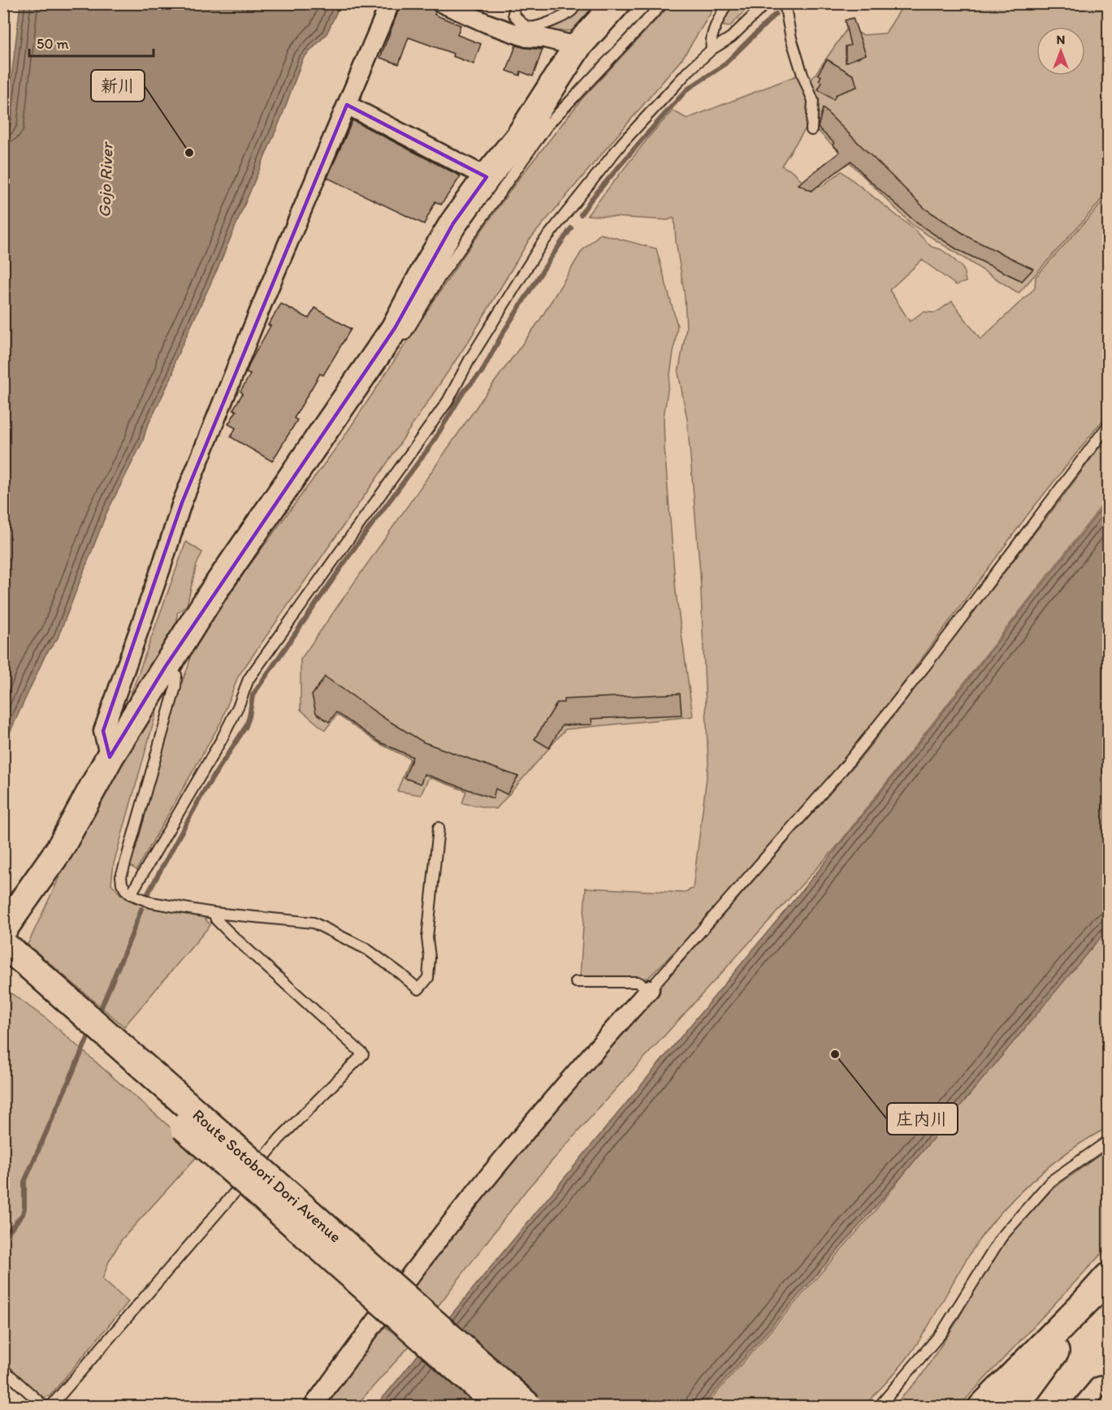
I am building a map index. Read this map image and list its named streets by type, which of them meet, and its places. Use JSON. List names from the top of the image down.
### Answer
{
  "streets": {
    "main road": ["Route Sotobori Dori Avenue"]
  },
  "water": ["Gojo River"],
  "places": ["新川", "庄内川"],
  "scale_bar": "50 m",
  "north": "top"
}
